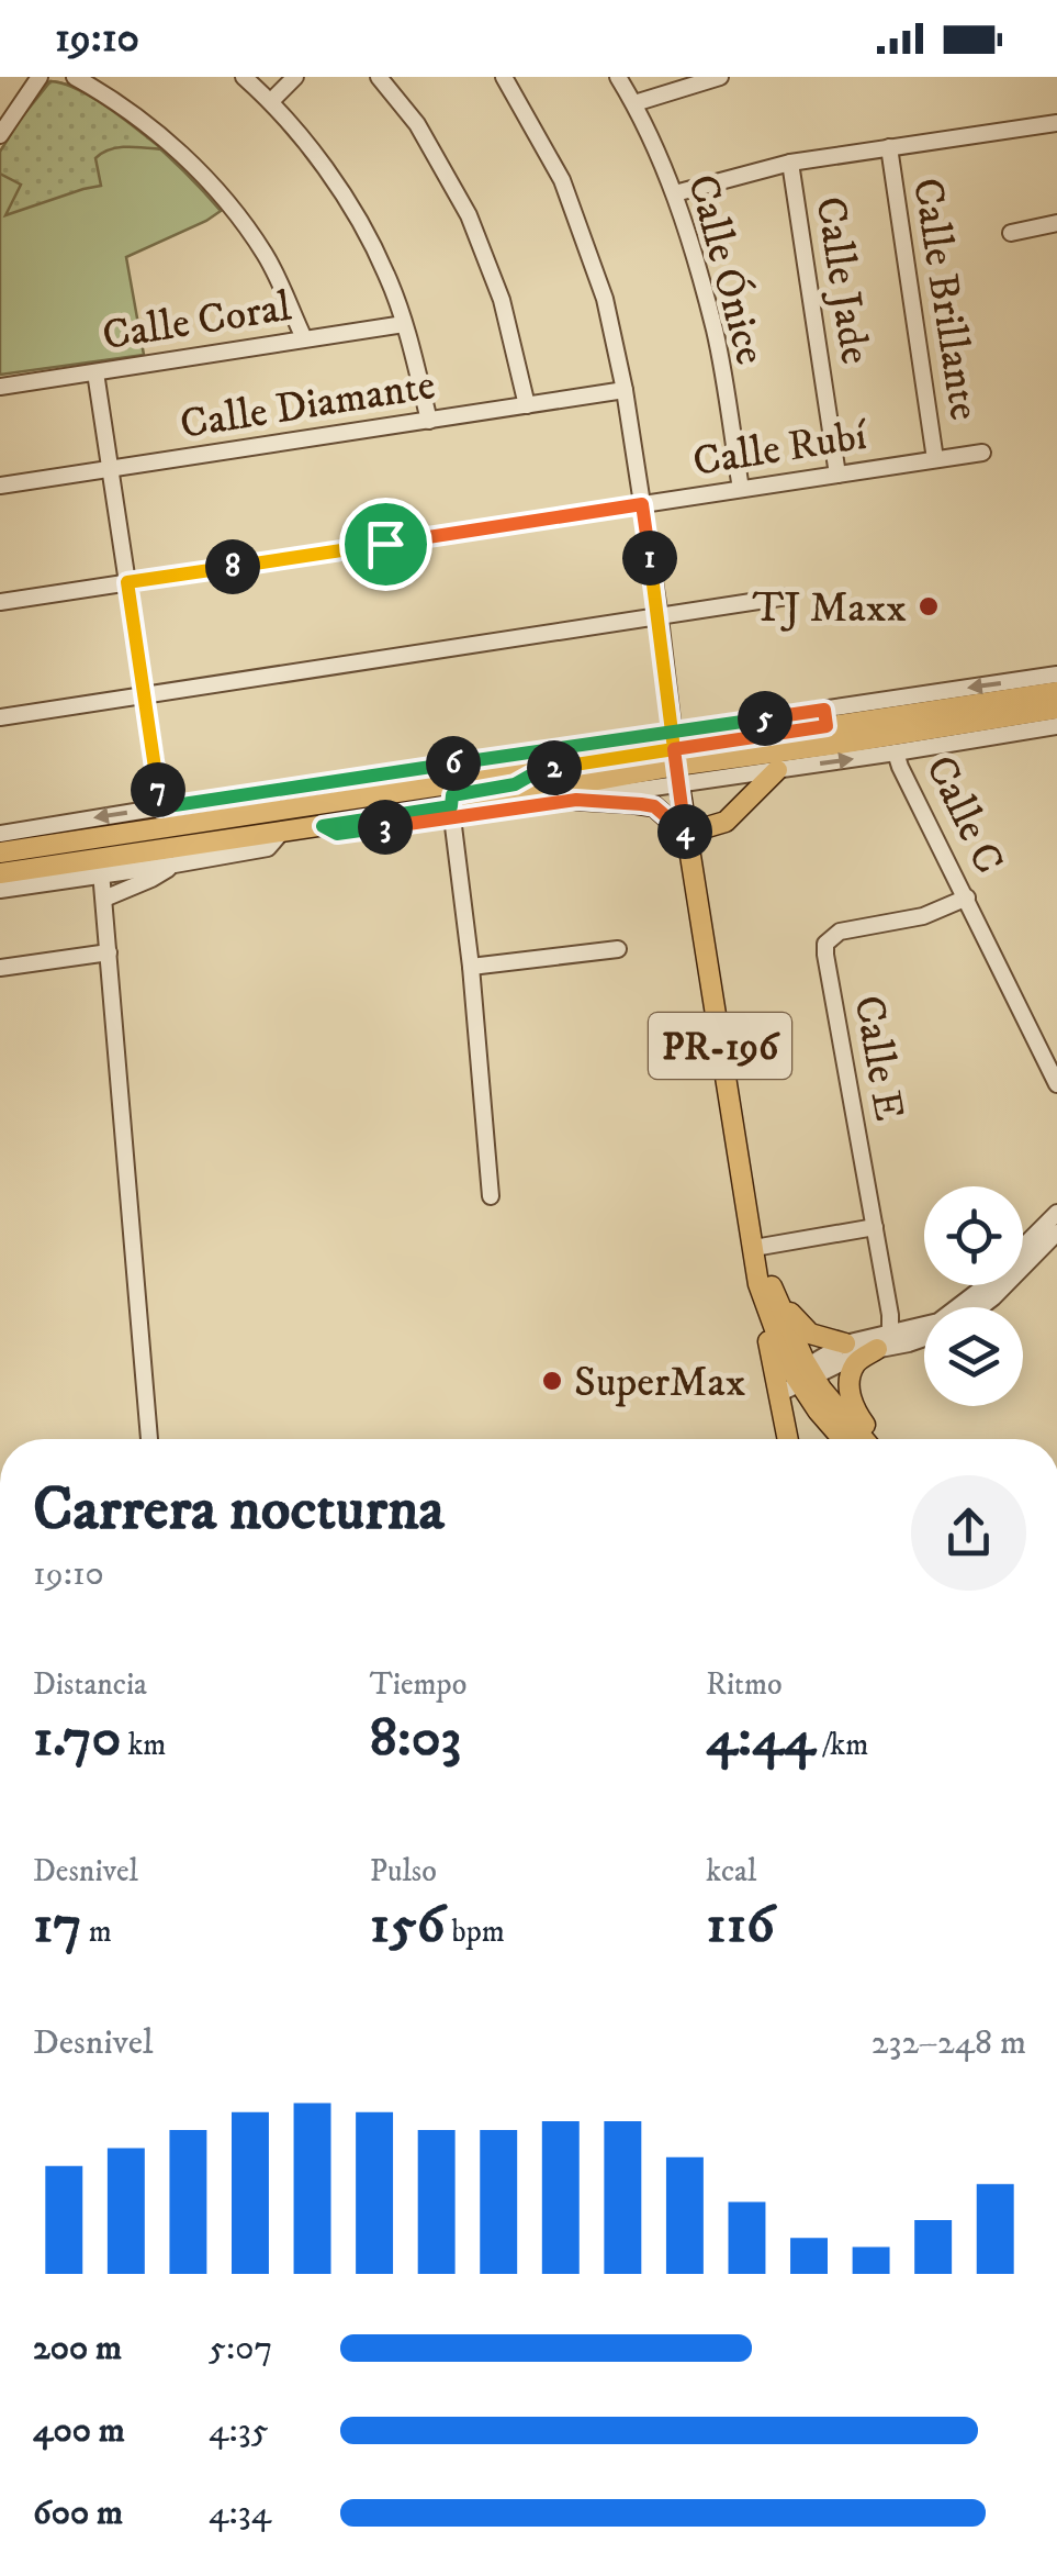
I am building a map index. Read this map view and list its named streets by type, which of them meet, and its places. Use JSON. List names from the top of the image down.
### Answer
{
  "streets": {
    "main road": ["PR-196"],
    "street": [
      "Calle Ónice",
      "Calle Jade",
      "Calle Brillante",
      "Calle Coral",
      "Calle Diamante",
      "Calle Rubí",
      "Calle C",
      "Calle E"
    ]
  },
  "crossings": [
    ["Calle Ónice", "Calle Rubí"],
    ["Calle Jade", "Calle Rubí"],
    ["Calle Brillante", "Calle Rubí"],
    ["Calle C", "Calle E"]
  ],
  "places": ["TJ Maxx", "SuperMax"],
  "page": {
    "status": "19:10",
    "pins": [
      "1",
      "8",
      "5",
      "6",
      "2",
      "7",
      "3",
      "4"
    ],
    "heading": ["Carrera nocturna", "19:10"],
    "stats": [
      ["Distancia", "1.70 km"],
      ["Tiempo", "8:03"],
      ["Ritmo", "4:44 /km"],
      ["Desnivel", "17 m"],
      ["Pulso", "156 bpm"],
      ["kcal", "116"]
    ],
    "chart": ["Desnivel", "232–248 m"],
    "list": [
      {
        "name": "200 m",
        "note": "5:07"
      },
      {
        "name": "400 m",
        "note": "4:35"
      },
      {
        "name": "600 m",
        "note": "4:34"
      }
    ]
  }
}
